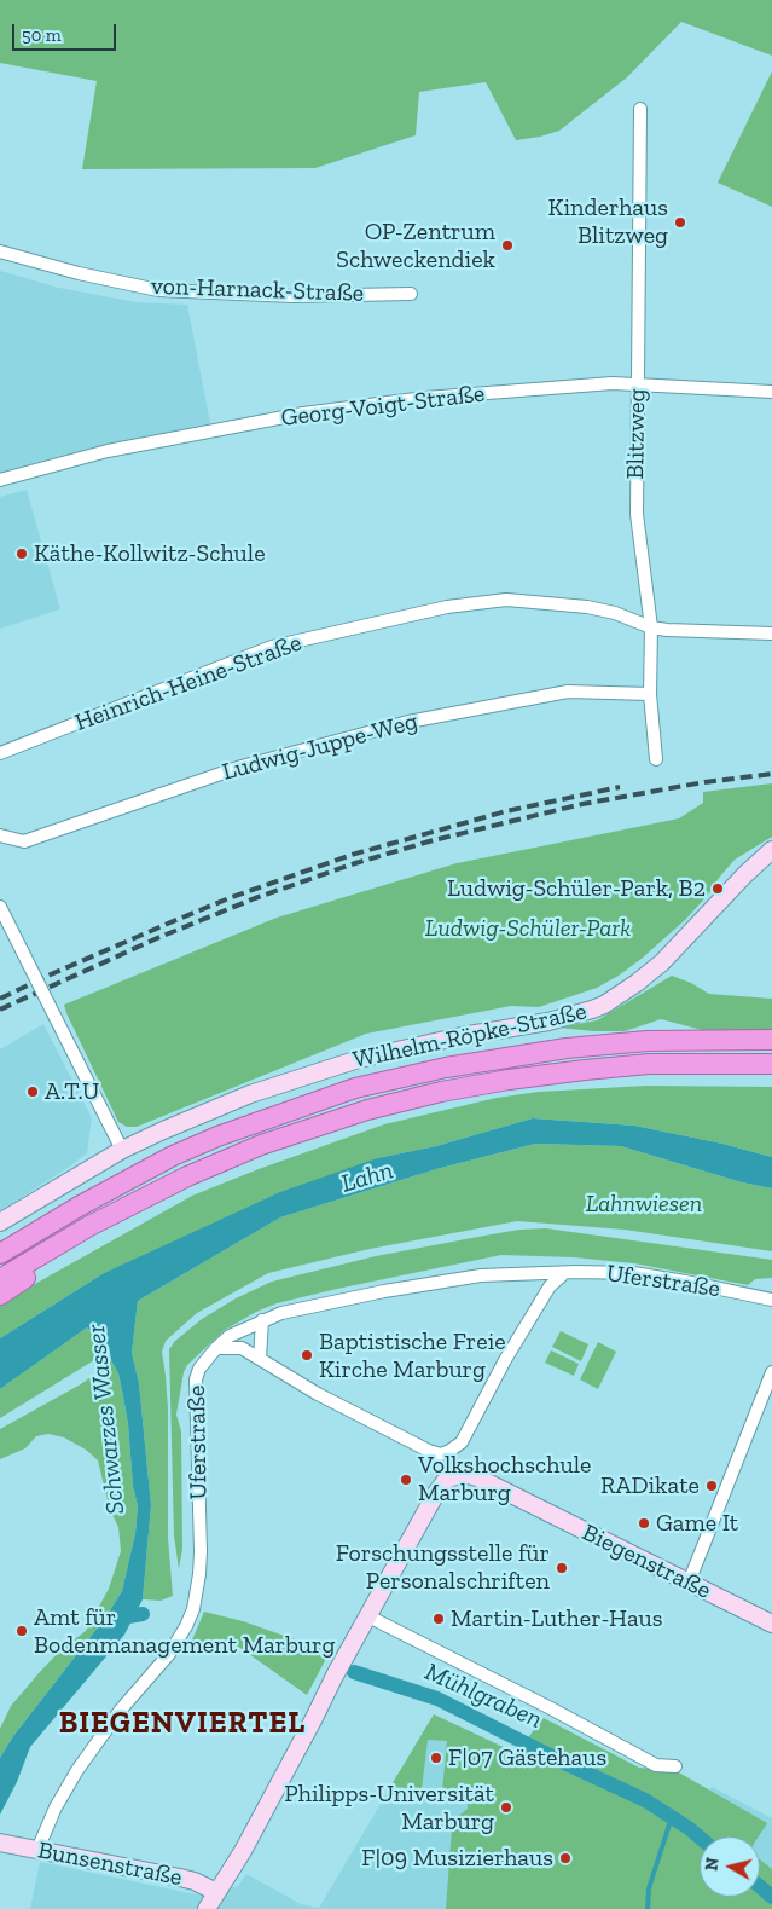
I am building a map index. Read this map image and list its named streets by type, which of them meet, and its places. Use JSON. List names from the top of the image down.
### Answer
{
  "streets": {
    "main road": ["Wilhelm-Röpke-Straße", "Biegenstraße", "Bunsenstraße"],
    "street": [
      "von-Harnack-Straße",
      "Georg-Voigt-Straße",
      "Blitzweg",
      "Heinrich-Heine-Straße",
      "Ludwig-Juppe-Weg",
      "Uferstraße"
    ]
  },
  "crossings": [
    ["Georg-Voigt-Straße", "Blitzweg"],
    ["Blitzweg", "Heinrich-Heine-Straße"],
    ["Blitzweg", "Ludwig-Juppe-Weg"],
    ["Uferstraße", "Bunsenstraße"]
  ],
  "districts": ["BIEGENVIERTEL"],
  "water": ["Lahn", "Schwarzes Wasser", "Mühlgraben"],
  "parks": ["Ludwig-Schüler-Park", "Lahnwiesen"],
  "places": [
    "Kinderhaus Blitzweg",
    "OP-Zentrum Schweckendiek",
    "Käthe-Kollwitz-Schule",
    "Ludwig-Schüler-Park, B2",
    "A.T.U",
    "Baptistische Freie Kirche Marburg",
    "Volkshochschule Marburg",
    "RADikate",
    "Game It",
    "Forschungsstelle für Personalschriften",
    "Martin-Luther-Haus",
    "Amt für Bodenmanagement Marburg",
    "F|07 Gästehaus",
    "Philipps-Universität Marburg",
    "F|09 Musizierhaus"
  ],
  "scale_bar": "50 m",
  "north": "left"
}
